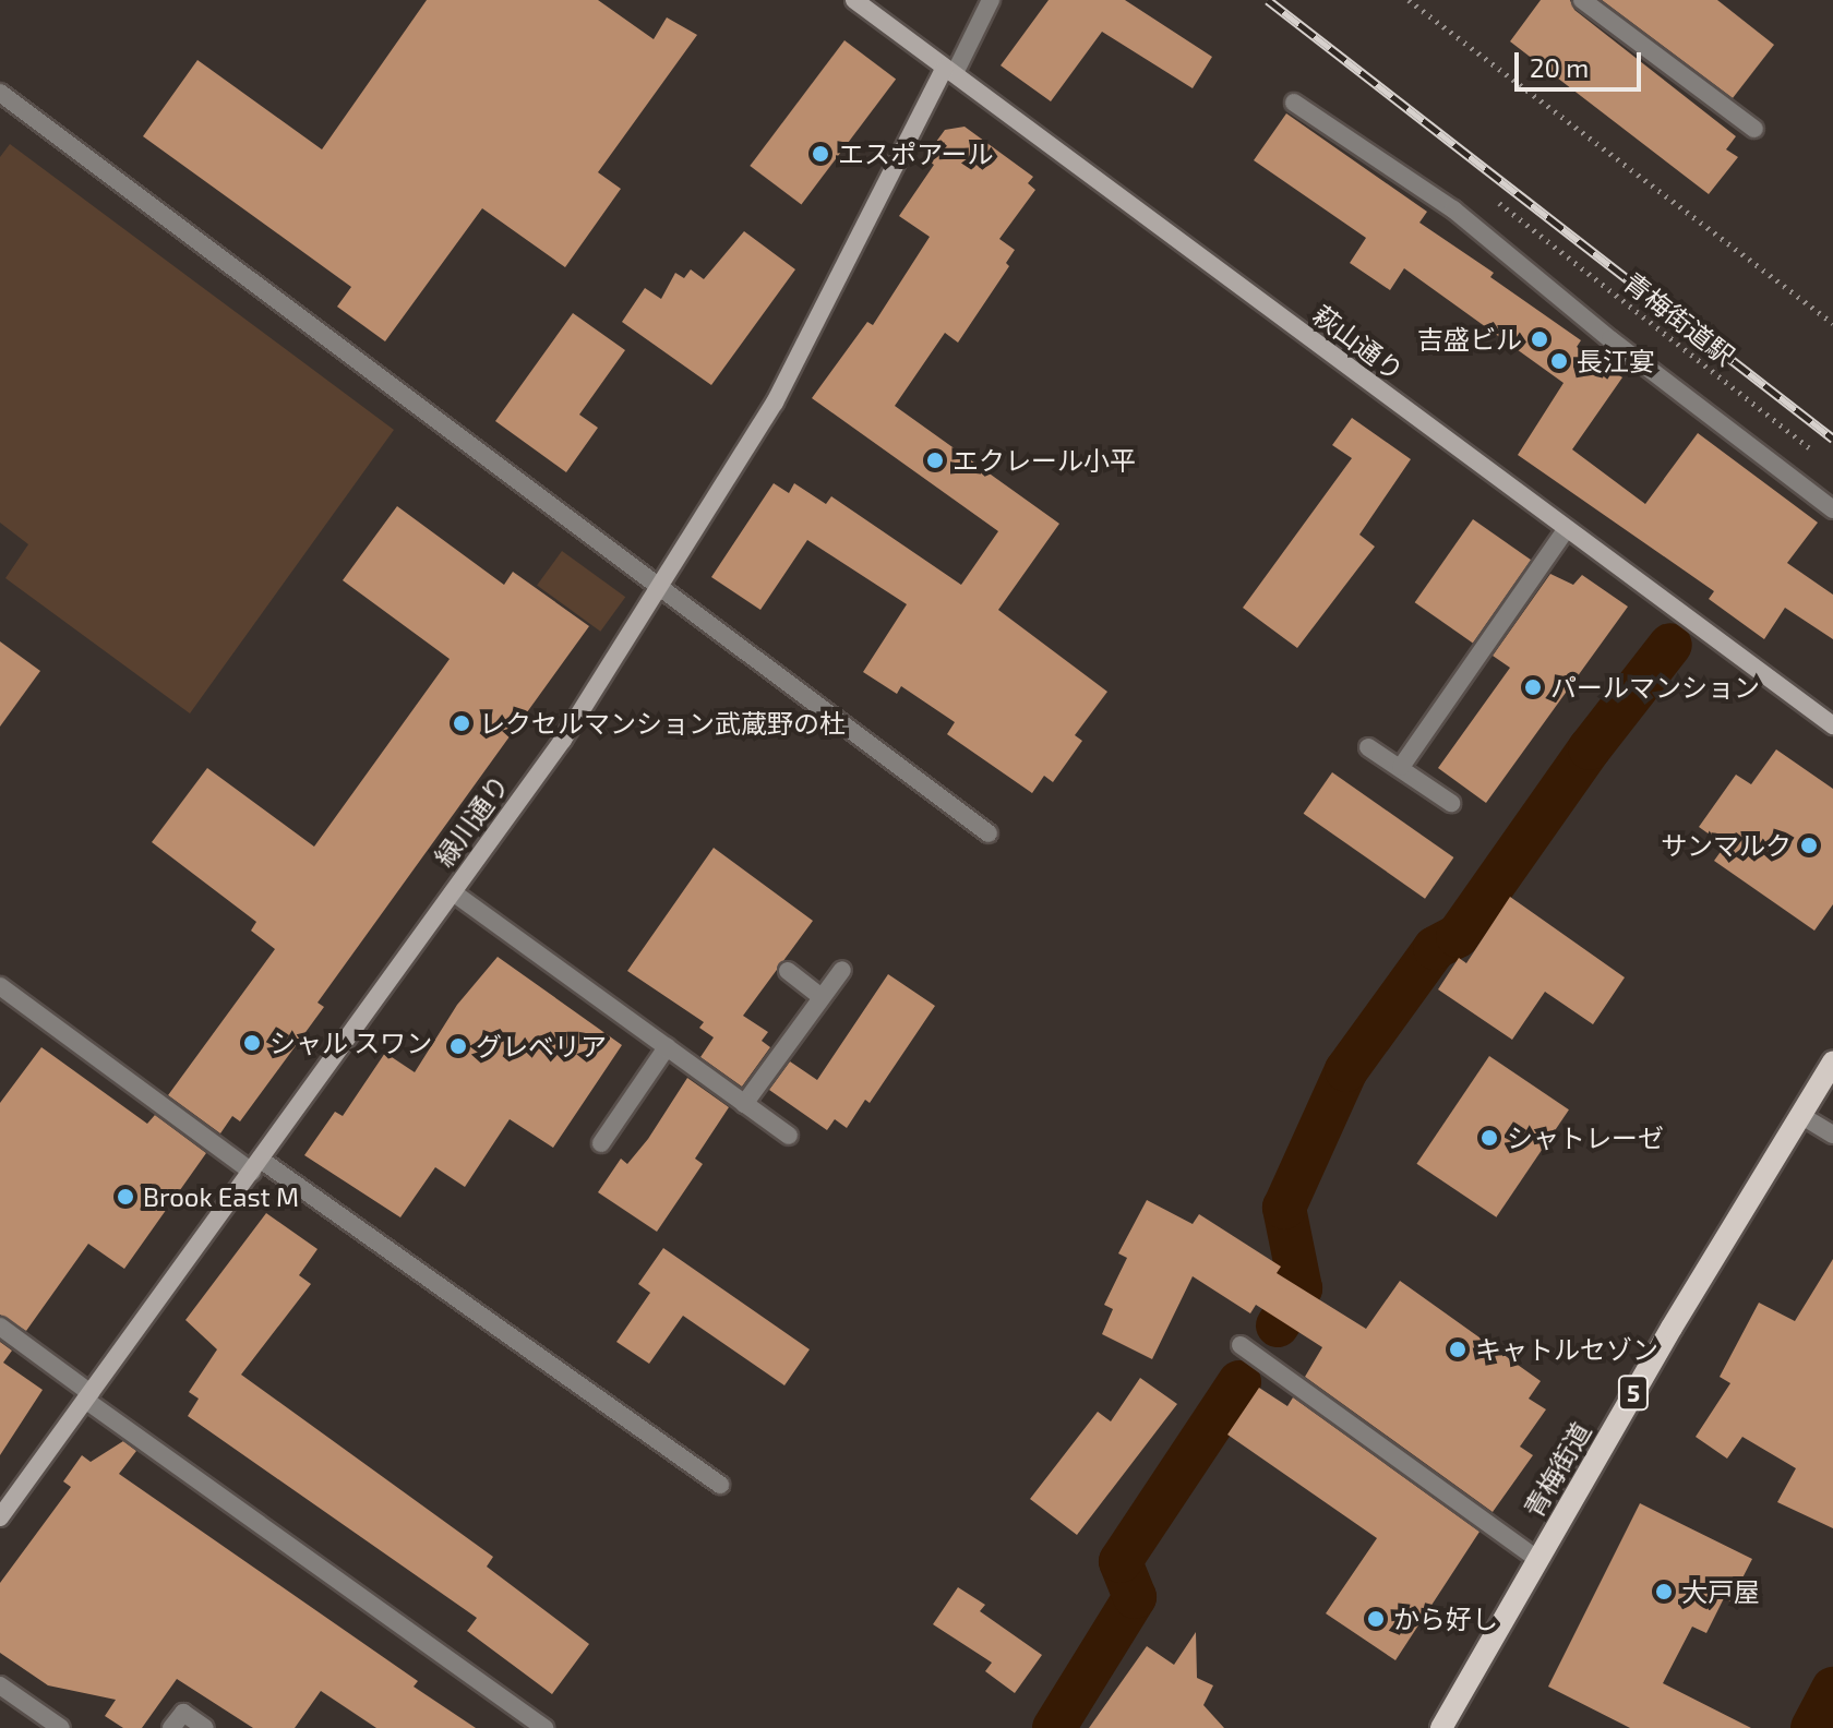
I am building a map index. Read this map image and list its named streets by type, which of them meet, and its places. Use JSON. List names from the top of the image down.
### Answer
{
  "streets": {
    "main road": ["5", "青梅街道"],
    "street": ["萩山通り", "緑川通り"],
    "path": ["青梅街道駅"]
  },
  "crossings": [
    ["萩山通り", "緑川通り"]
  ],
  "places": [
    "エスポアール",
    "吉盛ビル",
    "長江宴",
    "エクレール小平",
    "パールマンション",
    "レクセルマンション武蔵野の杜",
    "サンマルク",
    "シャル スワン",
    "グレベリア",
    "シャトレーゼ",
    "Brook East M",
    "キャトルセゾン",
    "大戸屋",
    "から好し"
  ],
  "scale_bar": "20 m"
}
